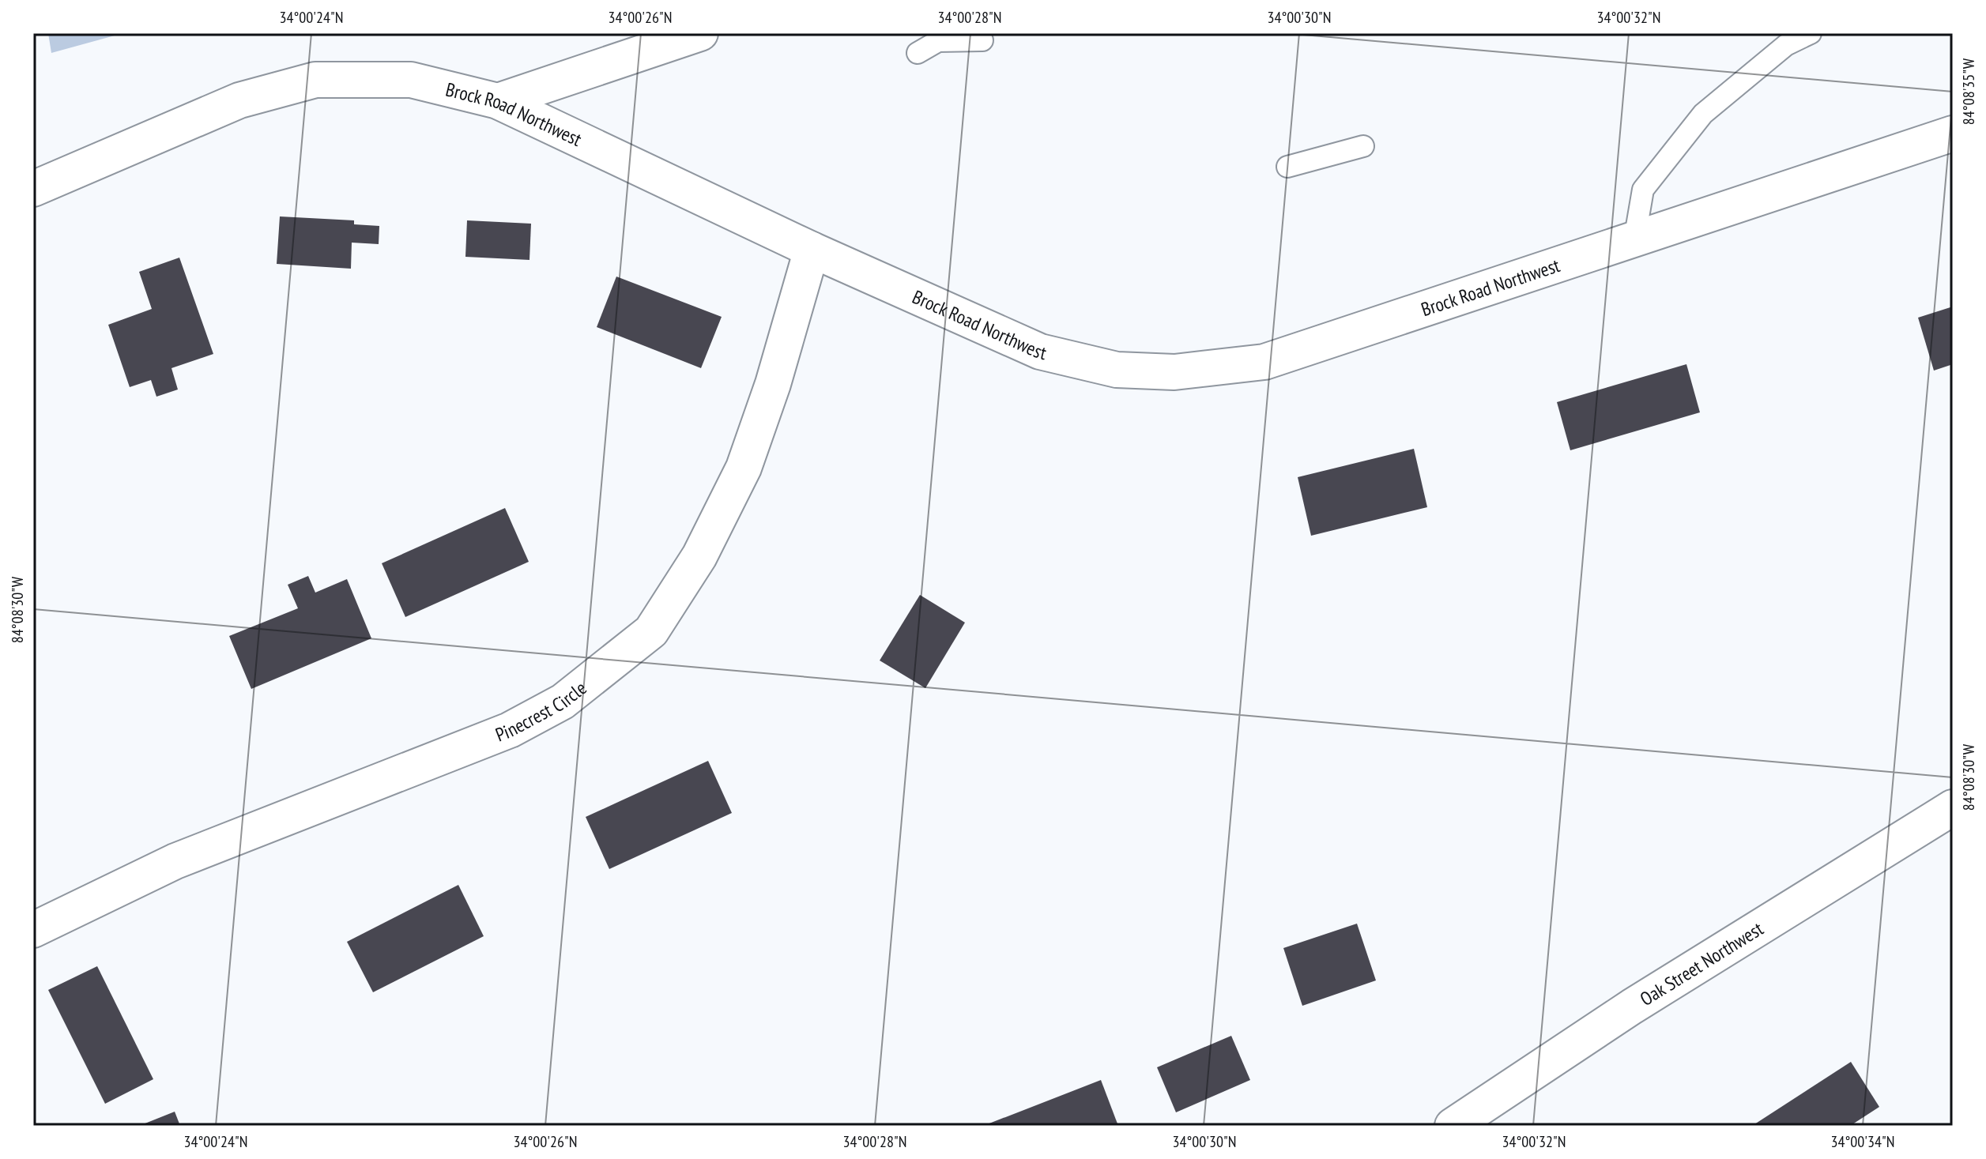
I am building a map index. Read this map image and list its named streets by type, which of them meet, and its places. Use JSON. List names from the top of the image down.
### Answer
{
  "streets": {
    "street": ["Brock Road Northwest", "Pinecrest Circle", "Oak Street Northwest"]
  },
  "crossings": [
    ["Brock Road Northwest", "Pinecrest Circle"]
  ],
  "coordinates": [
    "34°00'24\"N",
    "34°00'26\"N",
    "34°00'28\"N",
    "34°00'30\"N",
    "34°00'32\"N",
    "84°08'35\"W",
    "84°08'30\"W",
    "34°00'34\"N"
  ]
}
